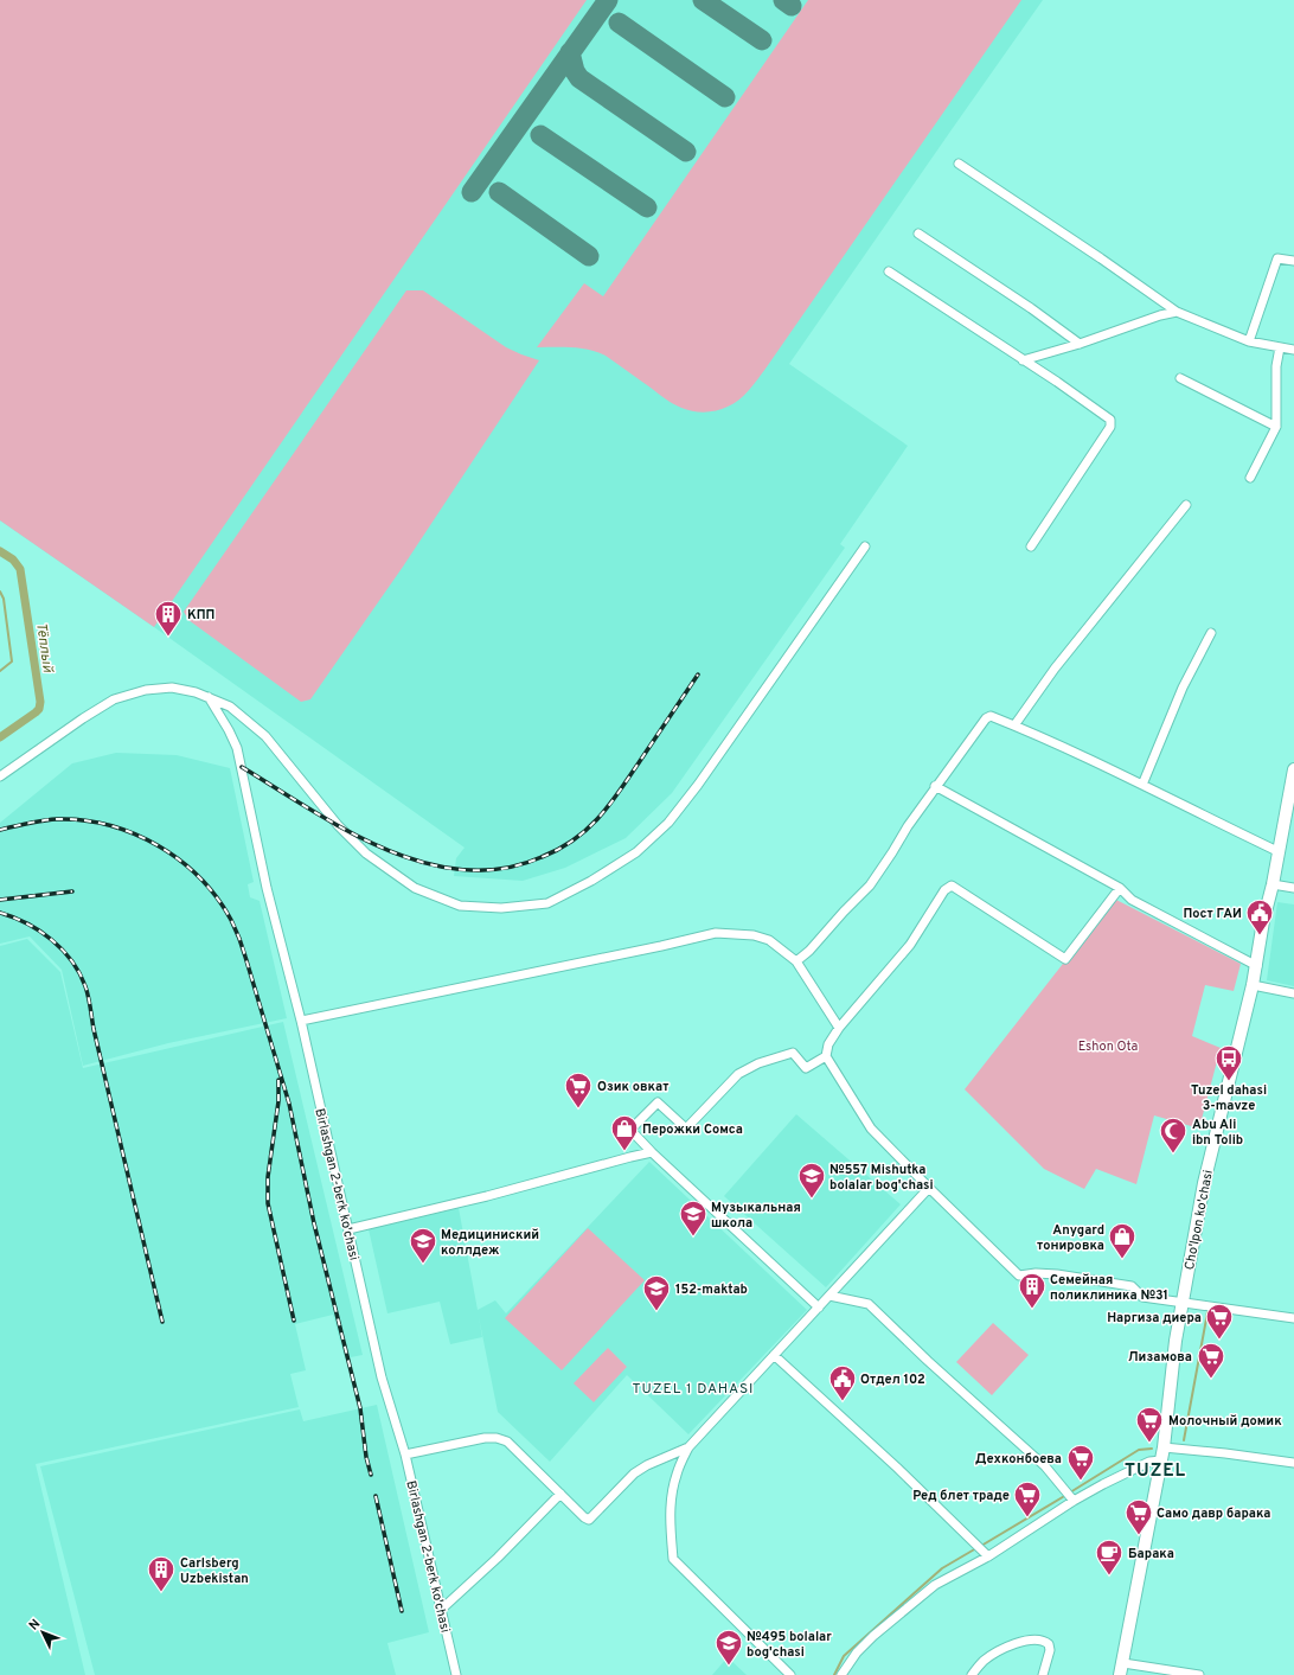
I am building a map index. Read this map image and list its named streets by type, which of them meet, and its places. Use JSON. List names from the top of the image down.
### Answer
{
  "streets": {
    "main road": ["Cho'lpon ko'chasi"],
    "street": ["Birlashgan 2-berk ko'chasi"]
  },
  "districts": ["TUZEL 1 DAHASI", "TUZEL"],
  "water": ["Тёплый"],
  "parks": ["Eshon Ota"],
  "places": {
    "building": ["КПП", "Семейная поликлиника №31", "Carlsberg Uzbekistan"],
    "public building": ["Пост ГАИ", "Отдел 102"],
    "bus stop": ["Tuzel dahasi 3-mavze"],
    "supermarket": [
      "Озик овкат",
      "Наргиза диера",
      "Лизамова",
      "Молочный домик",
      "Дехконбоева",
      "Ред блет траде",
      "Само давр барака"
    ],
    "shop": ["Перожки Сомса", "Anygard тонировка"],
    "mosque": ["Abu Ali ibn Tolib"],
    "school or university": [
      "№557 Mishutka bolalar bog'chasi",
      "Музыкальная школа",
      "Медициниский коллдеж",
      "152-maktab",
      "№495 bolalar bog'chasi"
    ],
    "cafe": ["Барака"]
  },
  "north": "top left"
}
